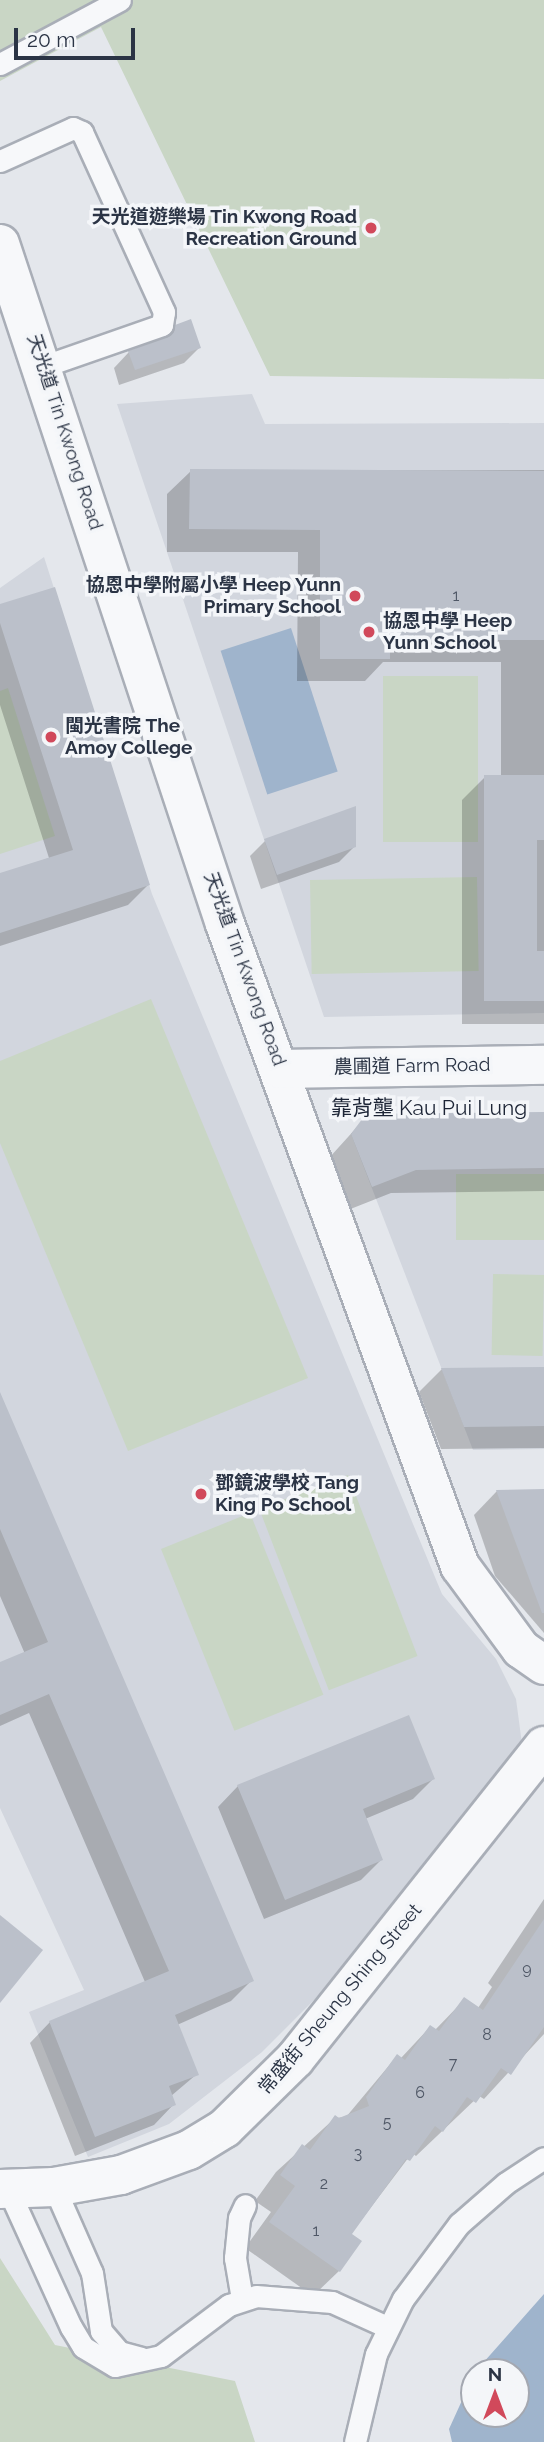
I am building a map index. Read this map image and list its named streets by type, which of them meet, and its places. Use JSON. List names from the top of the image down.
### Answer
{
  "streets": {
    "street": ["天光道 Tin Kwong Road", "農圃道 Farm Road", "常盛街 Sheung Shing Street"]
  },
  "crossings": [
    ["天光道 Tin Kwong Road", "農圃道 Farm Road"]
  ],
  "districts": ["靠背壟 Kau Pui Lung"],
  "places": [
    "天光道遊樂場 Tin Kwong Road Recreation Ground",
    "協恩中學附屬小學 Heep Yunn Primary School",
    "協恩中學 Heep Yunn School",
    "閩光書院 The Amoy College",
    "鄧鏡波學校 Tang King Po School"
  ],
  "house_numbers": [
    "1",
    "9",
    "8",
    "7",
    "6",
    "5",
    "3",
    "2",
    "1"
  ],
  "scale_bar": "20 m",
  "north": "top"
}
